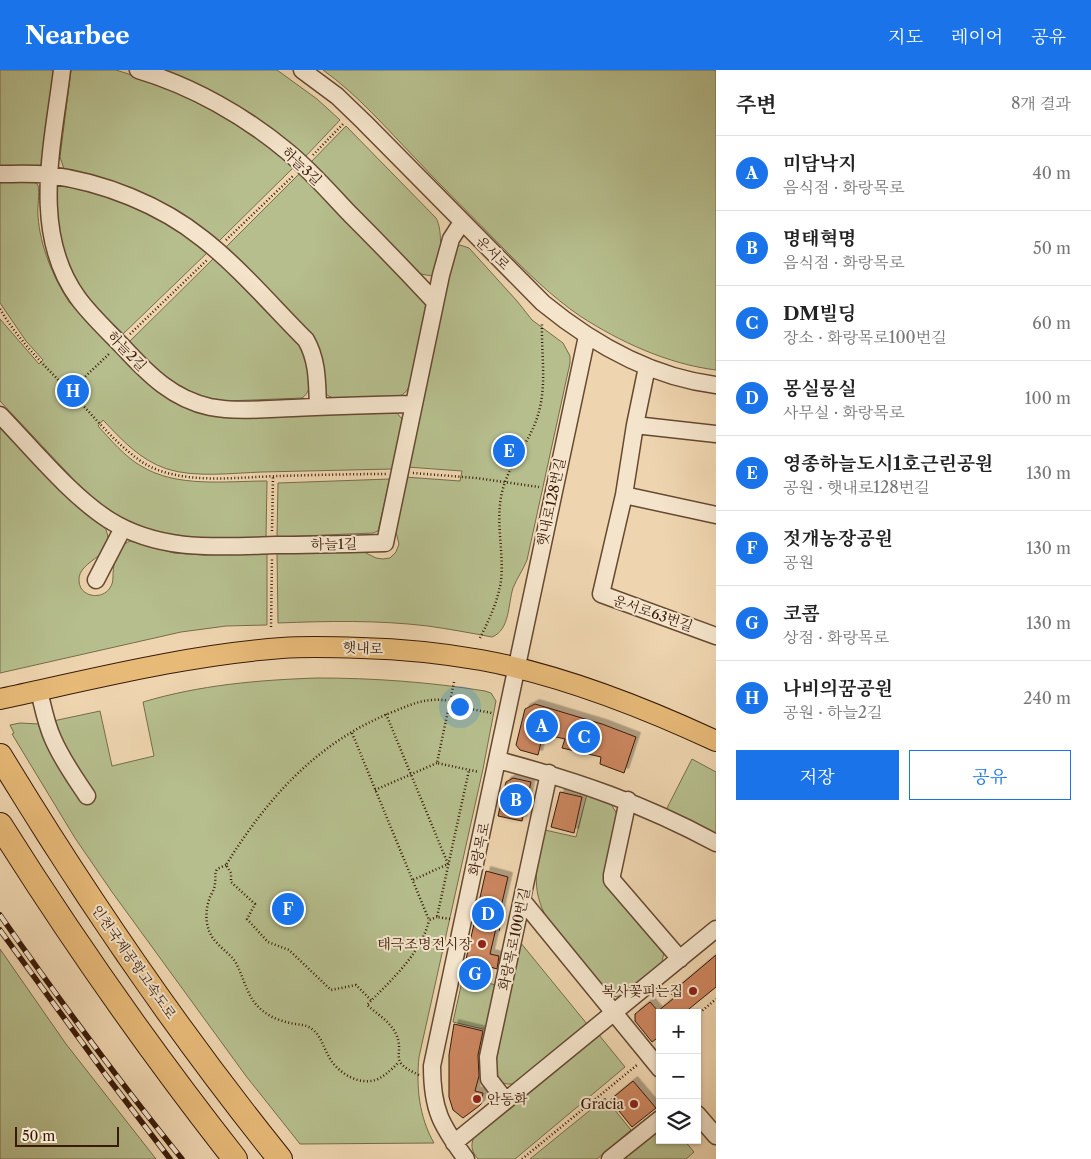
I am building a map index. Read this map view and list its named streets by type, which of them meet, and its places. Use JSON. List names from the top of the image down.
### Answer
{
  "streets": {
    "highway": ["인천국제공항고속도로"],
    "main road": ["햇내로"],
    "street": [
      "하늘3길",
      "운서로",
      "하늘2길",
      "햇내로128번길",
      "하늘1길",
      "운서로63번길",
      "화랑목로",
      "화랑목로100번길"
    ]
  },
  "crossings": [
    ["하늘3길", "하늘1길"],
    ["운서로", "햇내로128번길"],
    ["운서로", "하늘1길"],
    ["운서로", "운서로63번길"],
    ["하늘2길", "하늘1길"],
    ["햇내로128번길", "햇내로"],
    ["햇내로128번길", "화랑목로"],
    ["햇내로", "화랑목로"]
  ],
  "places": [
    "태극조명전시장",
    "복사꽃피는집",
    "안동화",
    "Gracia"
  ],
  "scale_bar": "50 m",
  "page": {
    "header": "Nearbee",
    "nav": ["지도", "레이어", "공유"],
    "heading": ["주변", "8개 결과"],
    "list": [
      {
        "mark": "A",
        "name": "미담낙지",
        "note": "음식점 · 화랑목로",
        "value": "40 m"
      },
      {
        "mark": "B",
        "name": "명태혁명",
        "note": "음식점 · 화랑목로",
        "value": "50 m"
      },
      {
        "mark": "C",
        "name": "DM빌딩",
        "note": "장소 · 화랑목로100번길",
        "value": "60 m"
      },
      {
        "mark": "D",
        "name": "몽실뭉실",
        "note": "사무실 · 화랑목로",
        "value": "100 m"
      },
      {
        "mark": "E",
        "name": "영종하늘도시1호근린공원",
        "note": "공원 · 햇내로128번길",
        "value": "130 m"
      },
      {
        "mark": "F",
        "name": "젓개농장공원",
        "note": "공원",
        "value": "130 m"
      },
      {
        "mark": "G",
        "name": "코콤",
        "note": "상점 · 화랑목로",
        "value": "130 m"
      },
      {
        "mark": "H",
        "name": "나비의꿈공원",
        "note": "공원 · 하늘2길",
        "value": "240 m"
      }
    ],
    "pins": [
      "H",
      "E",
      "A",
      "C",
      "B",
      "F",
      "D",
      "G"
    ],
    "buttons": ["저장", "공유"],
    "map_buttons": ["+", "−"],
    "scale": "50 m"
  }
}
